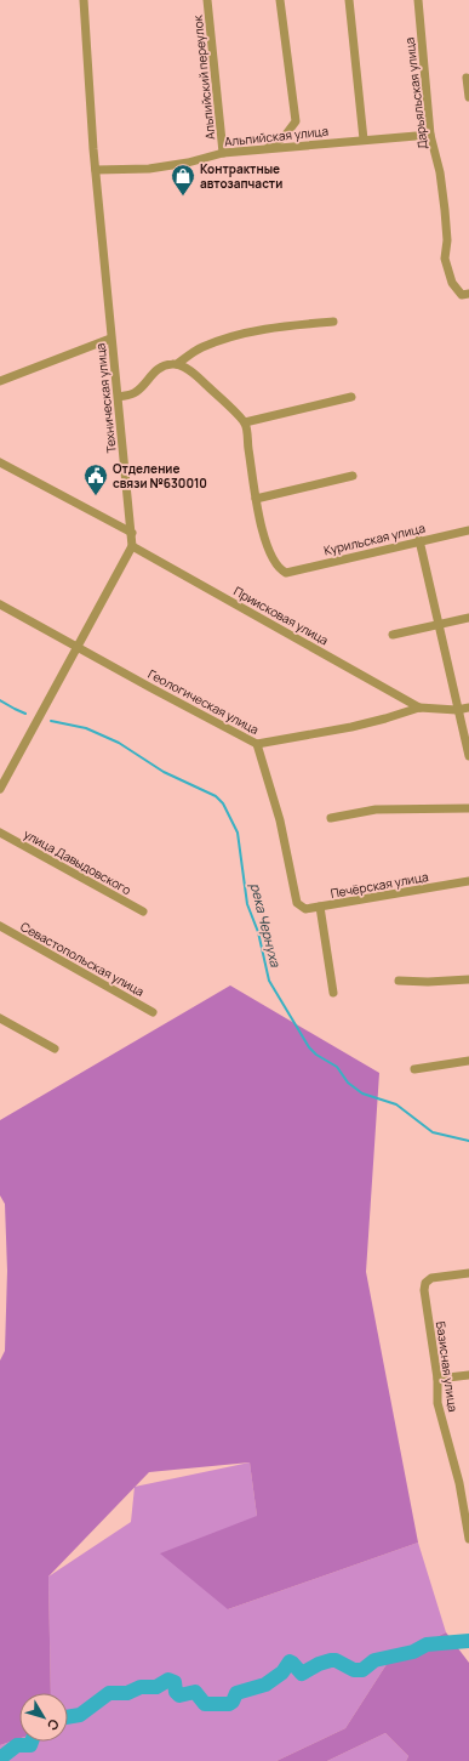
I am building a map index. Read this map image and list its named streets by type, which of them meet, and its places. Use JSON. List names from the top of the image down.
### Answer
{
  "streets": {
    "street": [
      "Альпийский переулок",
      "Дарьяльская улица",
      "Альпийская улица",
      "Техническая улица",
      "Курильская улица",
      "Приисковая улица",
      "Геологическая улица",
      "улица Давыдовского",
      "Печёрская улица",
      "Севастопольская улица",
      "Базисная улица"
    ]
  },
  "crossings": [
    ["Альпийский переулок", "Альпийская улица"],
    ["Дарьяльская улица", "Альпийская улица"],
    ["Альпийская улица", "Техническая улица"],
    ["Техническая улица", "Приисковая улица"],
    ["Техническая улица", "Геологическая улица"],
    ["Приисковая улица", "Геологическая улица"],
    ["Геологическая улица", "Печёрская улица"]
  ],
  "water": ["река Чернуха"],
  "places": {
    "shop": ["Контрактные автозапчасти"],
    "public building": ["Отделение связи №630010"]
  },
  "north": "bottom right"
}
